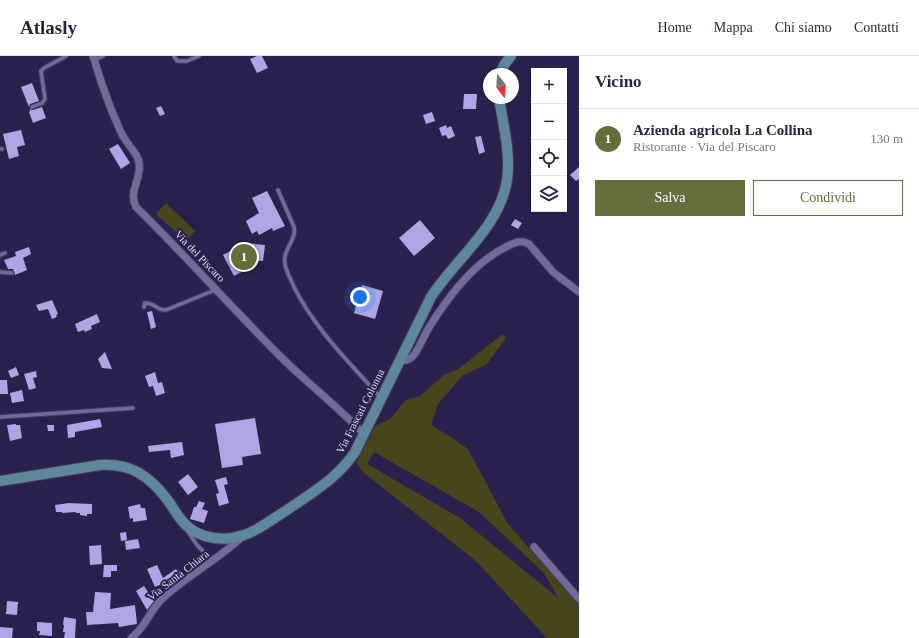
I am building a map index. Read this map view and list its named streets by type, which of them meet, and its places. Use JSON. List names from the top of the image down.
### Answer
{
  "streets": {
    "street": ["Via del Piscaro", "Via Frascati Colonna", "Via Santa Chiara"]
  },
  "crossings": [
    ["Via del Piscaro", "Via Frascati Colonna"],
    ["Via Frascati Colonna", "Via Santa Chiara"]
  ],
  "north": "bottom",
  "page": {
    "header": "Atlasly",
    "nav": [
      "Home",
      "Mappa",
      "Chi siamo",
      "Contatti"
    ],
    "heading": "Vicino",
    "map_buttons": ["+", "−"],
    "list": [
      {
        "mark": "1",
        "name": "Azienda agricola La Collina",
        "note": "Ristorante · Via del Piscaro",
        "value": "130 m"
      }
    ],
    "buttons": ["Salva", "Condividi"],
    "pins": "1"
  }
}
